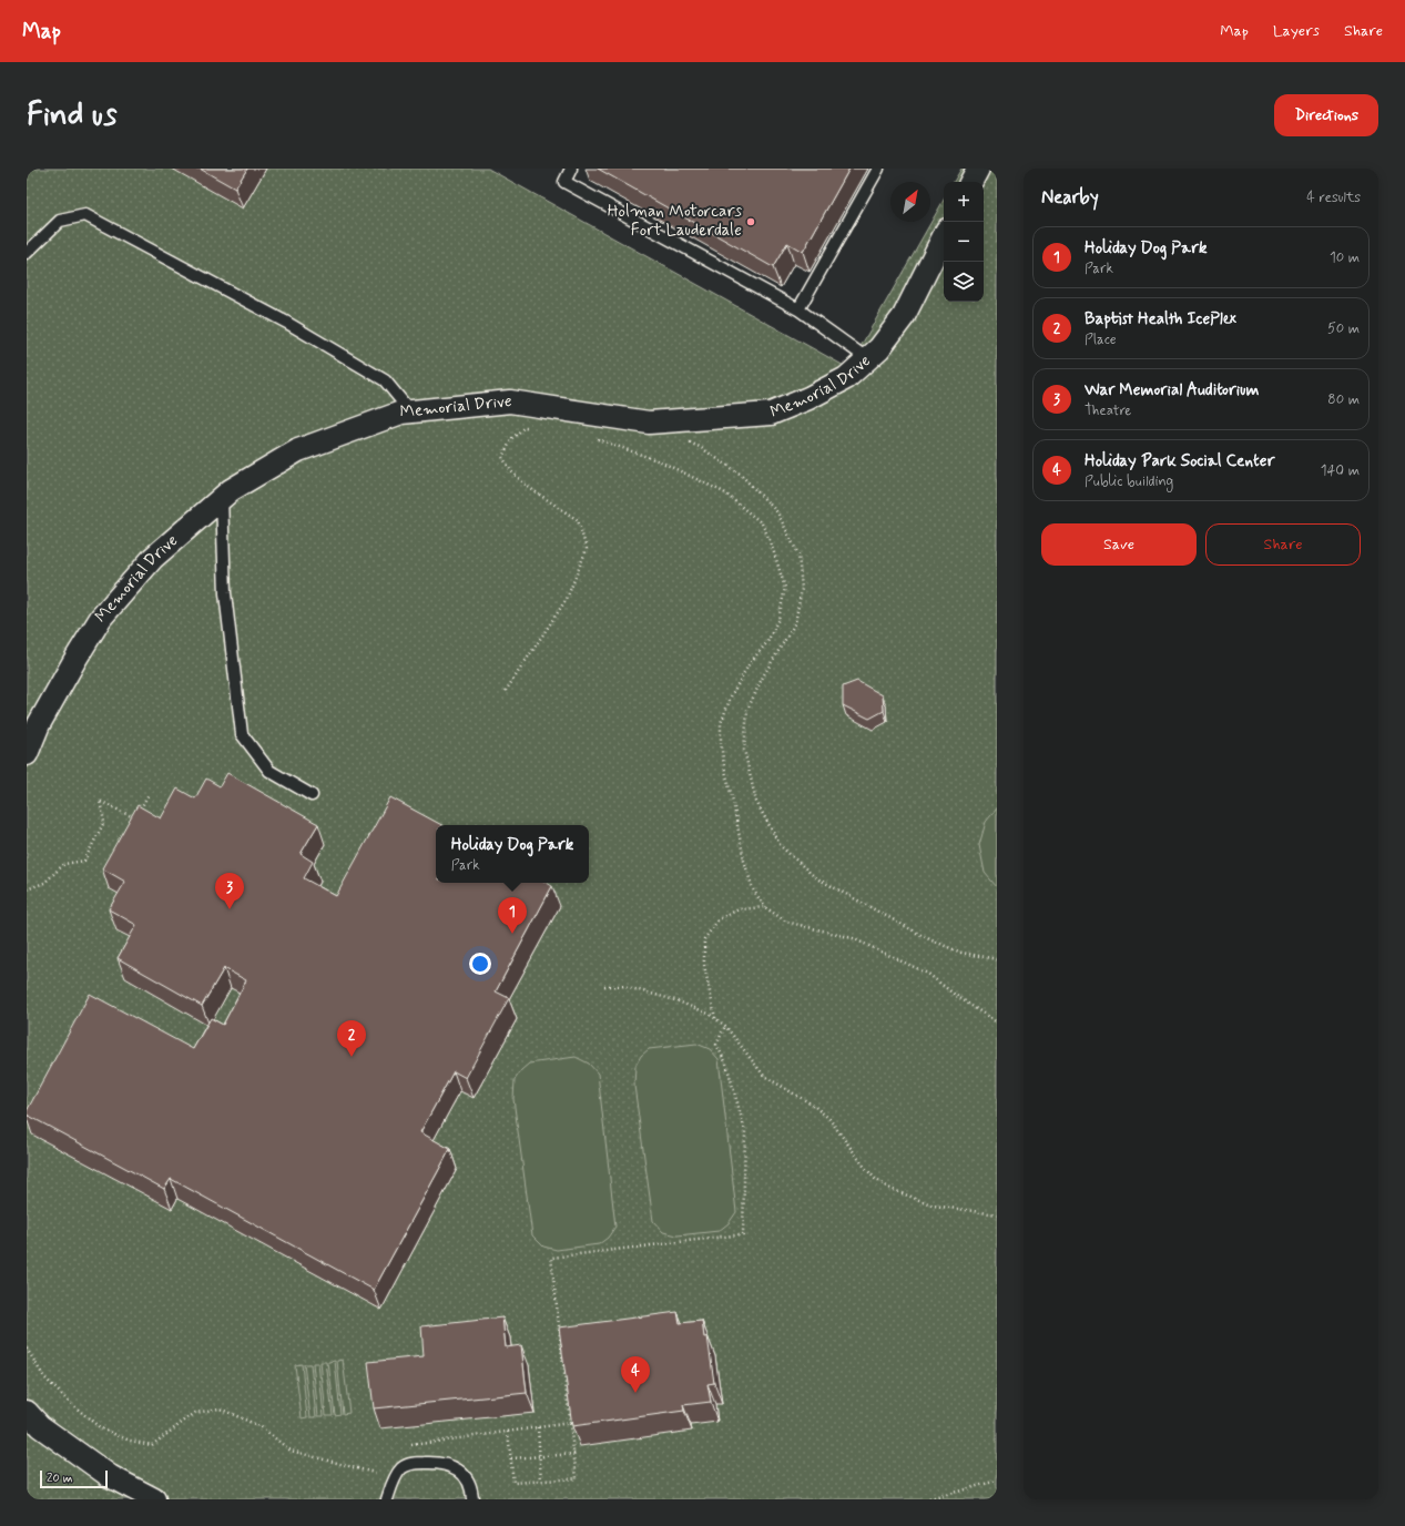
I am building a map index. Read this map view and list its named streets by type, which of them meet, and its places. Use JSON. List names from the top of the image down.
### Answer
{
  "streets": {
    "street": ["Memorial Drive"]
  },
  "places": ["Holman Motorcars Fort Lauderdale"],
  "scale_bar": "20 m",
  "north": "top right",
  "page": {
    "header": "Map",
    "nav": ["Map", "Layers", "Share"],
    "buttons": [
      "Directions",
      ["Save", "Share"]
    ],
    "title": "Find us",
    "heading": ["Nearby", "4 results"],
    "map_buttons": ["+", "−"],
    "list": [
      {
        "mark": "1",
        "name": "Holiday Dog Park",
        "note": "Park",
        "value": "10 m"
      },
      {
        "mark": "2",
        "name": "Baptist Health IcePlex",
        "note": "Place",
        "value": "50 m"
      },
      {
        "mark": "3",
        "name": "War Memorial Auditorium",
        "note": "Theatre",
        "value": "80 m"
      },
      {
        "mark": "4",
        "name": "Holiday Park Social Center",
        "note": "Public building",
        "value": "140 m"
      }
    ],
    "popup": ["Holiday Dog Park", "Park"],
    "pins": [
      "3",
      "1",
      "2",
      "4"
    ],
    "scale": "20 m"
  }
}
